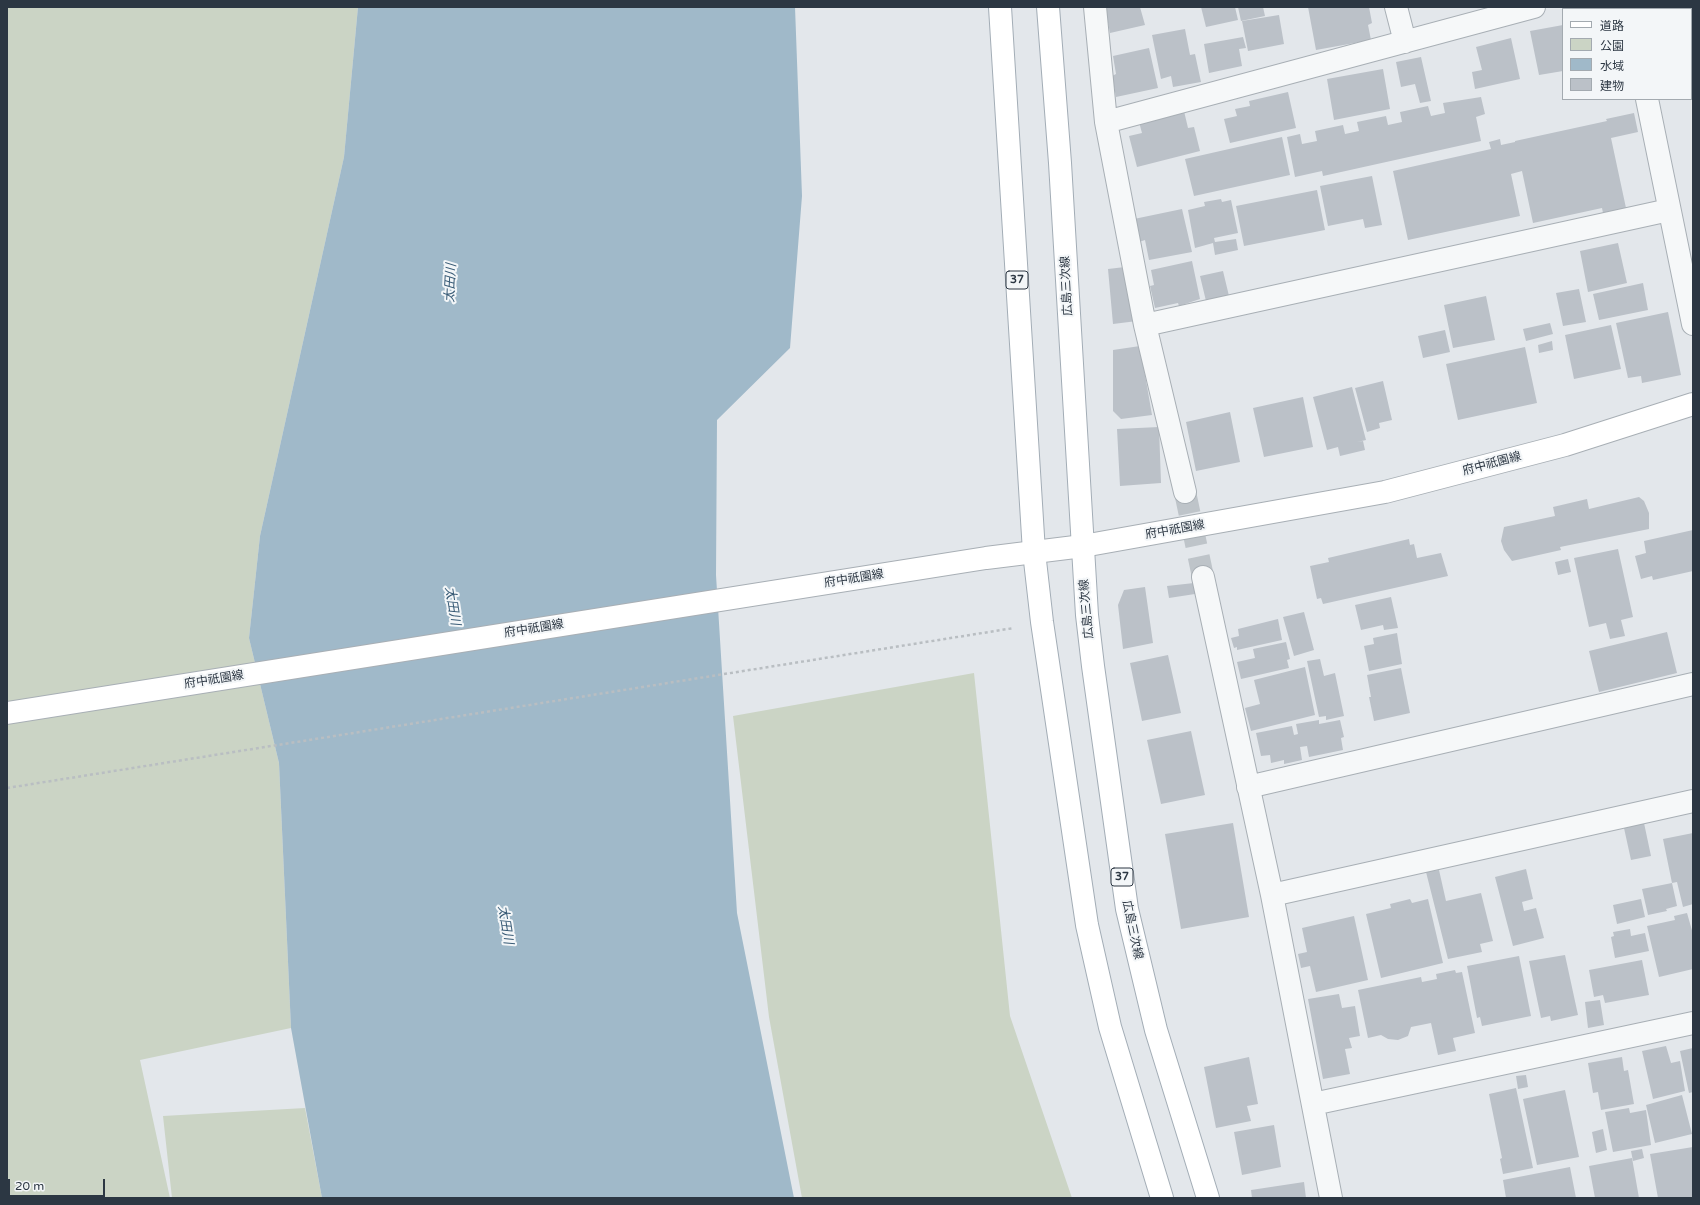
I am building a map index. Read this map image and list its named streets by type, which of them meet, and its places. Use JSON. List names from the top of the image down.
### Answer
{
  "streets": {
    "main road": ["37", "広島三次線", "府中祇園線"]
  },
  "crossings": [
    ["37", "府中祇園線"],
    ["広島三次線", "府中祇園線"]
  ],
  "water": ["太田川"],
  "legend": [
    "道路",
    "公園",
    "水域",
    "建物"
  ],
  "scale_bar": "20 m"
}
